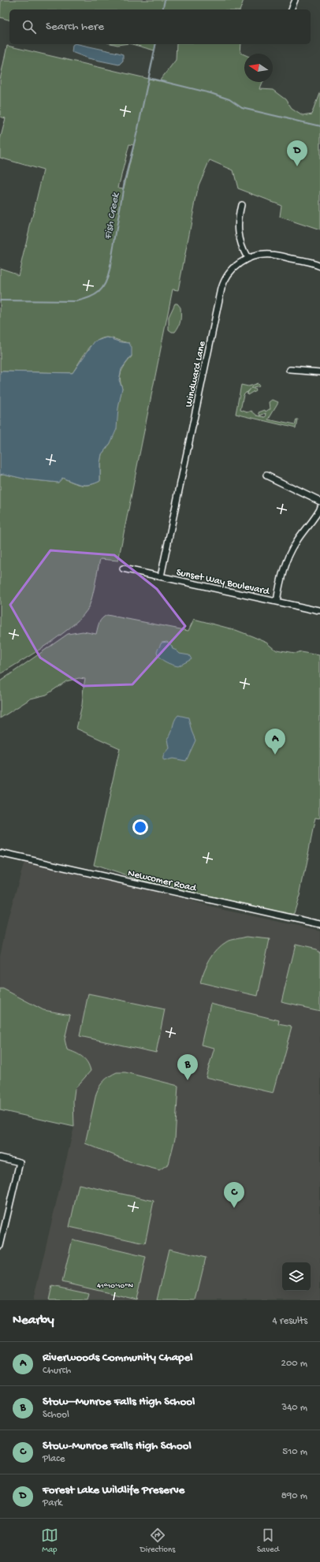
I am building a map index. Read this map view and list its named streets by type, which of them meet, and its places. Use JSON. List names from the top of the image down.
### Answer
{
  "streets": {
    "street": ["Windward Lane", "Sunset Way Boulevard", "Newcomer Road"]
  },
  "crossings": [
    ["Windward Lane", "Sunset Way Boulevard"]
  ],
  "water": ["Fish Creek"],
  "north": "left",
  "page": {
    "search": "Search here",
    "pins": [
      "D",
      "A",
      "B",
      "C"
    ],
    "heading": ["Nearby", "4 results"],
    "list": [
      {
        "mark": "A",
        "name": "Riverwoods Community Chapel",
        "note": "Church",
        "value": "200 m"
      },
      {
        "mark": "B",
        "name": "Stow–Munroe Falls High School",
        "note": "School",
        "value": "340 m"
      },
      {
        "mark": "C",
        "name": "Stow-Munroe Falls High School",
        "note": "Place",
        "value": "510 m"
      },
      {
        "mark": "D",
        "name": "Forest Lake Wildlife Preserve",
        "note": "Park",
        "value": "890 m"
      }
    ],
    "nav": ["Map", "Directions", "Saved"]
  },
  "coordinates": ["41°10'10\"N"]
}
